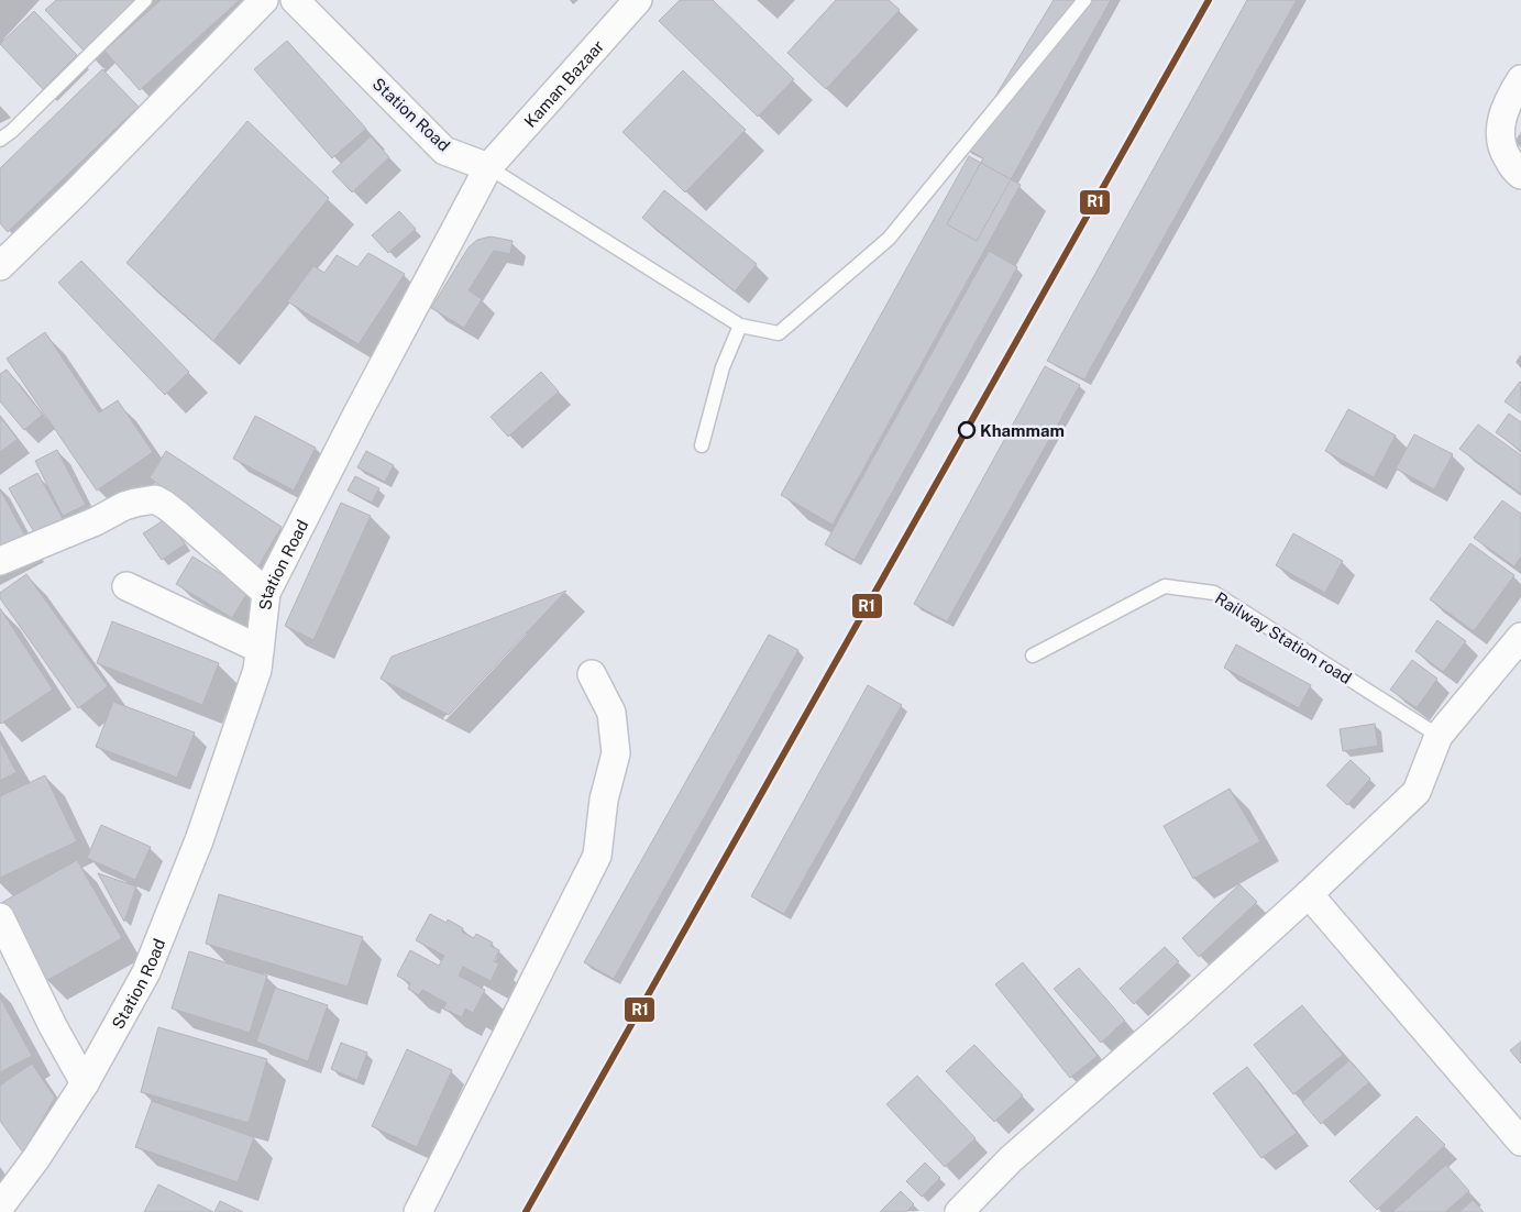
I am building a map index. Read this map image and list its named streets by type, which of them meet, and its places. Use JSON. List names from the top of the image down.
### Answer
{
  "streets": {
    "street": ["Kaman Bazaar", "Station Road"],
    "lane": ["Railway Station road"]
  },
  "crossings": [
    ["Kaman Bazaar", "Station Road"]
  ],
  "places": ["Khammam"],
  "lines": ["transit line R1"]
}
